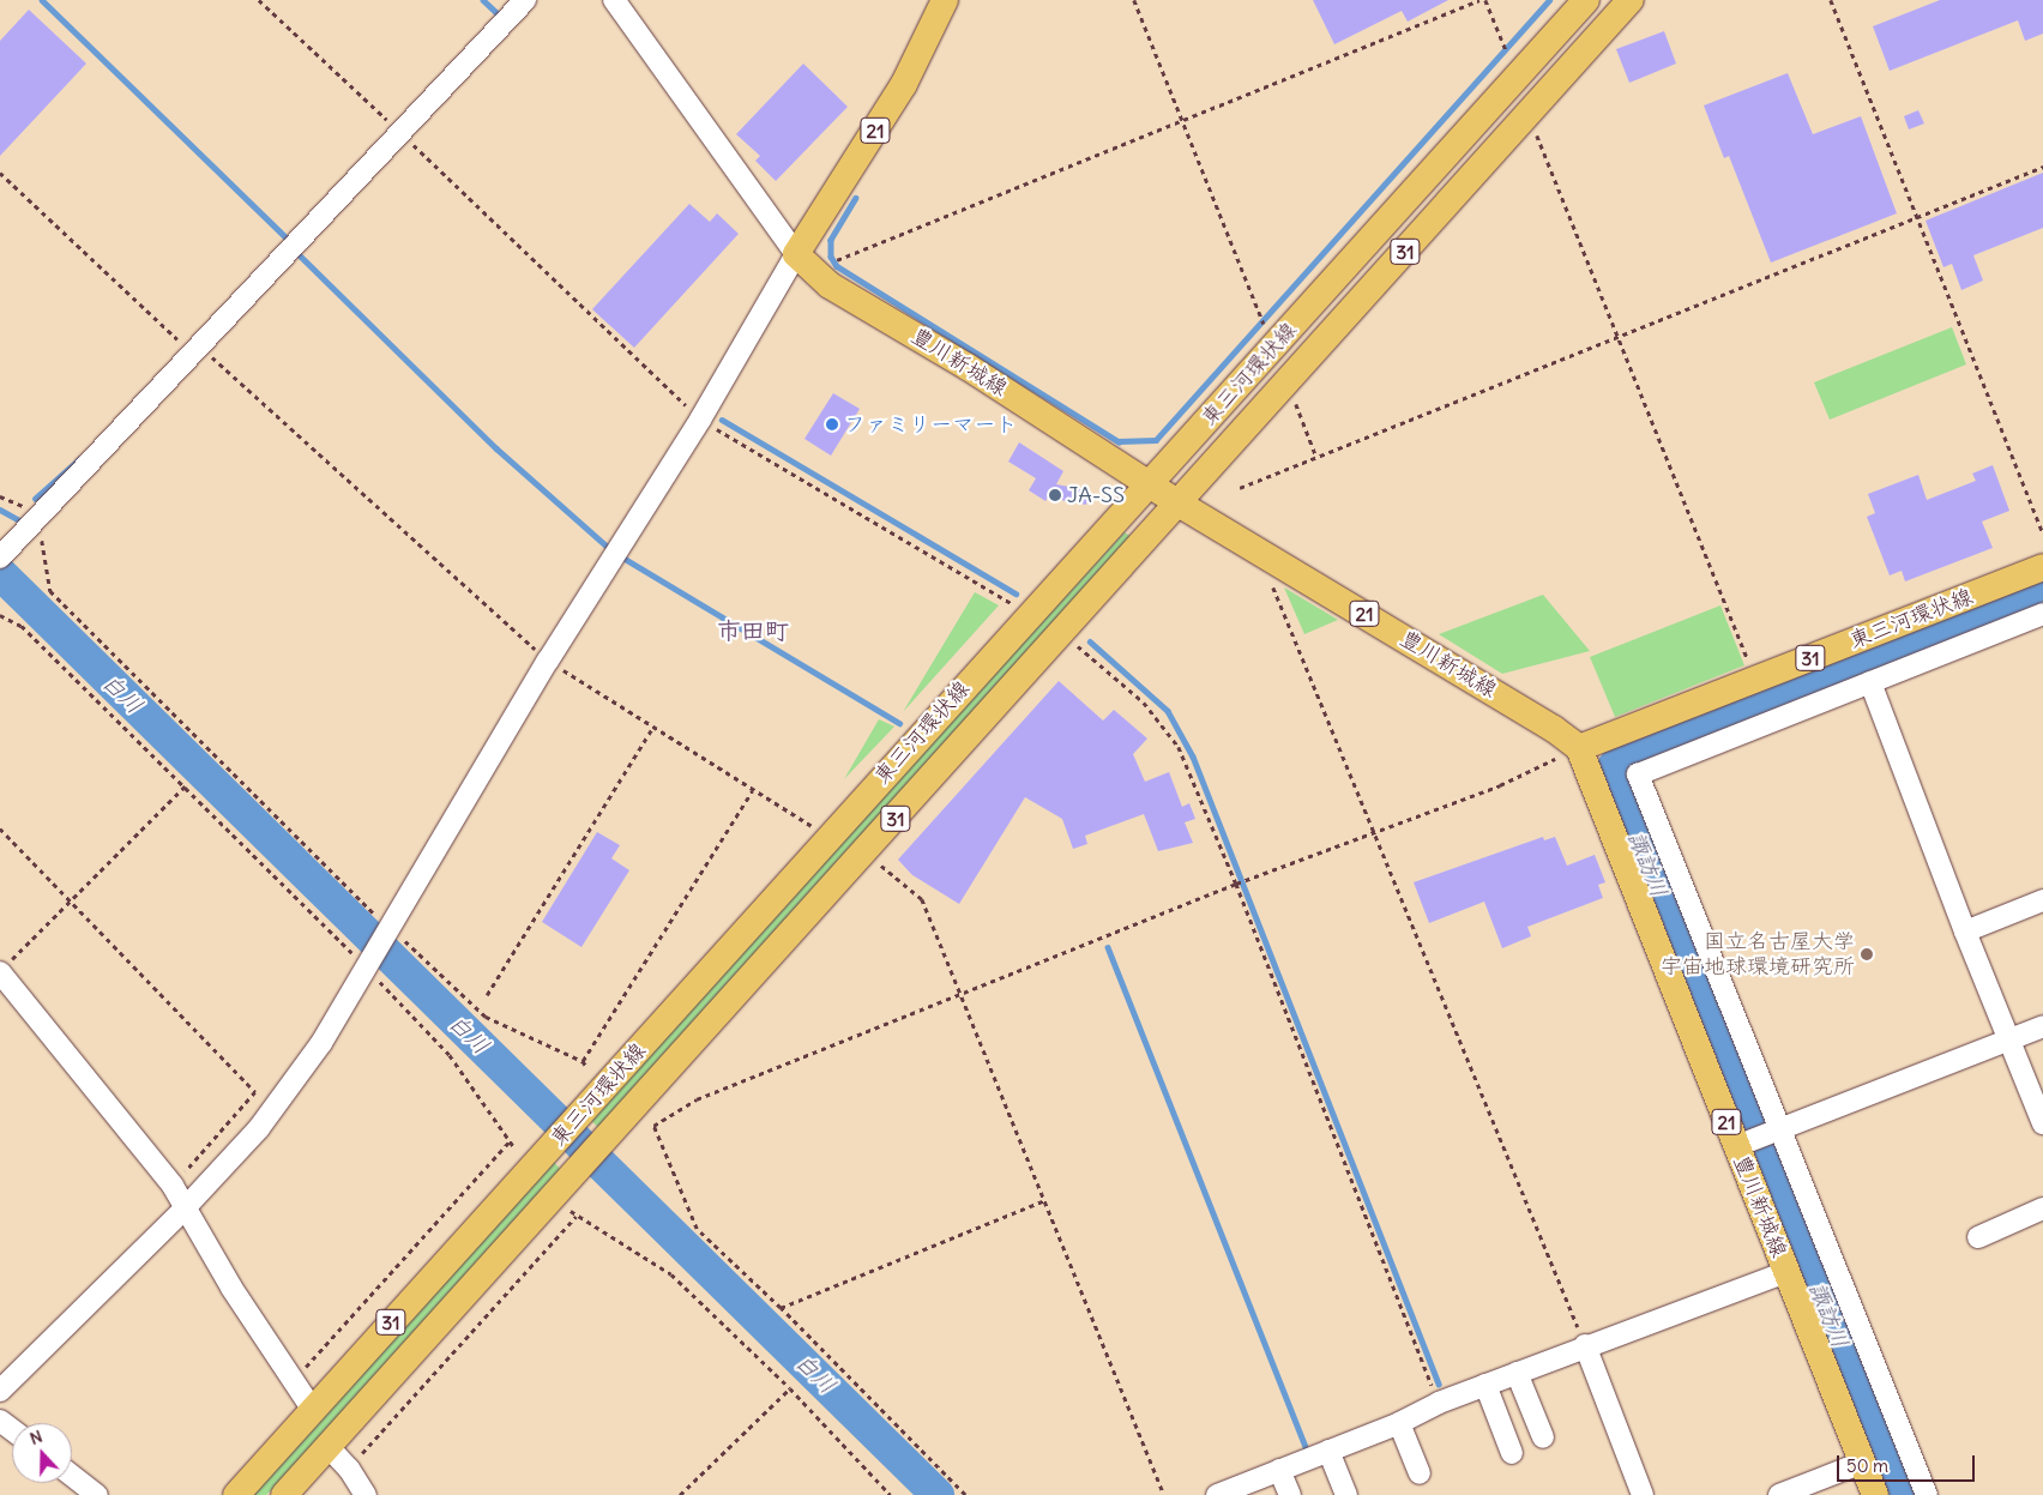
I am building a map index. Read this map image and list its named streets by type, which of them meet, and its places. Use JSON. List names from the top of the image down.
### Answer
{
  "streets": {
    "main road": [
      "21",
      "31",
      "豊川新城線",
      "東三河環状線"
    ]
  },
  "crossings": [
    ["21", "豊川新城線"],
    ["豊川新城線", "東三河環状線"]
  ],
  "districts": ["市田町"],
  "water": ["白川", "諏訪川"],
  "places": ["ファミリーマート", "JA-SS", "国立名古屋大学 宇宙地球環境研究所"],
  "scale_bar": "50 m",
  "north": "top"
}
